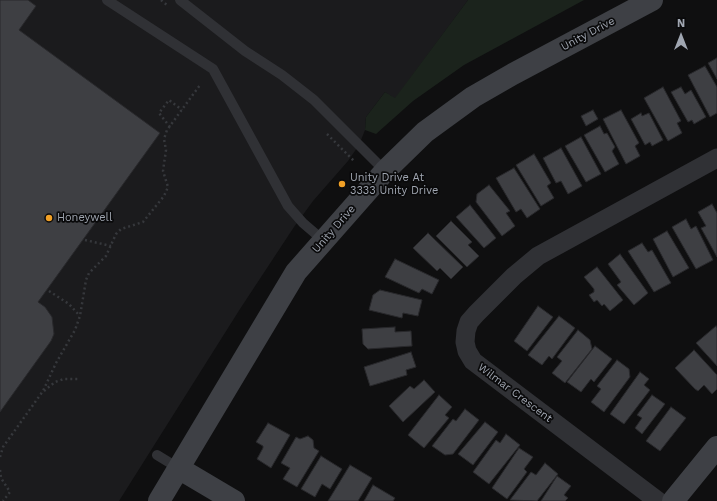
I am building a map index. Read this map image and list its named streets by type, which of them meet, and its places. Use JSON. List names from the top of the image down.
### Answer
{
  "streets": {
    "street": ["Unity Drive", "Wilmar Crescent"]
  },
  "places": ["Unity Drive At 3333 Unity Drive", "Honeywell"],
  "north": "top"
}
